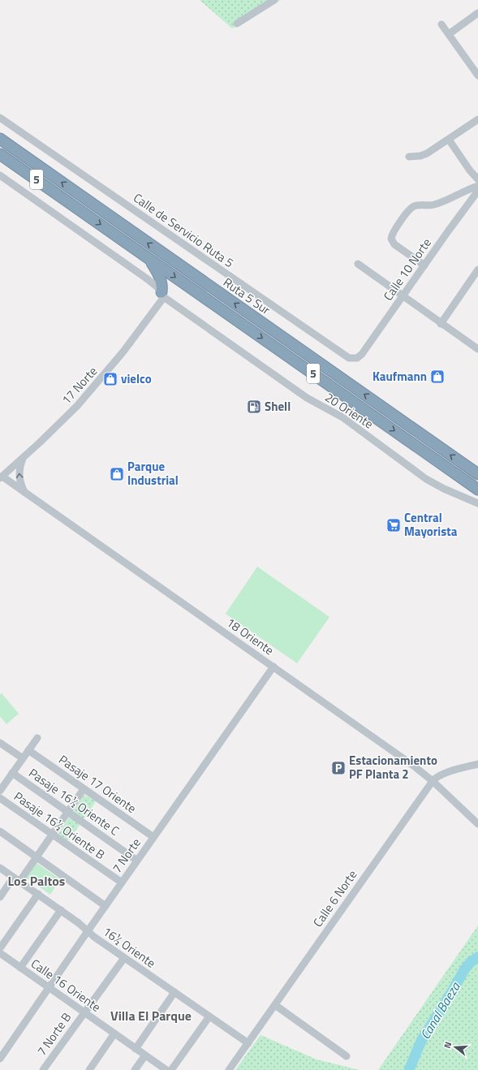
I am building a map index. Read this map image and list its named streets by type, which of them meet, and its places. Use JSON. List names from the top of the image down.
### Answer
{
  "streets": {
    "highway": ["5", "Ruta 5 Sur"],
    "street": [
      "Calle de Servicio Ruta 5",
      "Calle 10 Norte",
      "17 Norte",
      "20 Oriente",
      "18 Oriente",
      "Pasaje 17 Oriente",
      "Pasaje 16½ Oriente C",
      "Pasaje 16½ Oriente B",
      "7 Norte",
      "Calle 6 Norte",
      "16½ Oriente",
      "Calle 16 Oriente",
      "7 Norte B"
    ]
  },
  "crossings": [
    ["Calle de Servicio Ruta 5", "Calle 10 Norte"],
    ["17 Norte", "20 Oriente"],
    ["17 Norte", "18 Oriente"],
    ["18 Oriente", "7 Norte"],
    ["18 Oriente", "Calle 6 Norte"],
    ["Pasaje 17 Oriente", "7 Norte"],
    ["Pasaje 16½ Oriente C", "7 Norte"],
    ["Pasaje 16½ Oriente B", "7 Norte"],
    ["7 Norte", "16½ Oriente"],
    ["7 Norte", "Calle 16 Oriente"],
    ["Calle 6 Norte", "16½ Oriente"],
    ["16½ Oriente", "7 Norte B"],
    ["Calle 16 Oriente", "7 Norte B"]
  ],
  "districts": ["Los Paltos", "Villa El Parque"],
  "water": ["Canal Baeza"],
  "places": {
    "shop": ["Kaufmann", "vielco", "Parque Industrial"],
    "fuel station": ["Shell"],
    "supermarket": ["Central Mayorista"],
    "parking": ["Estacionamiento PF Planta 2"]
  },
  "north": "left"
}
